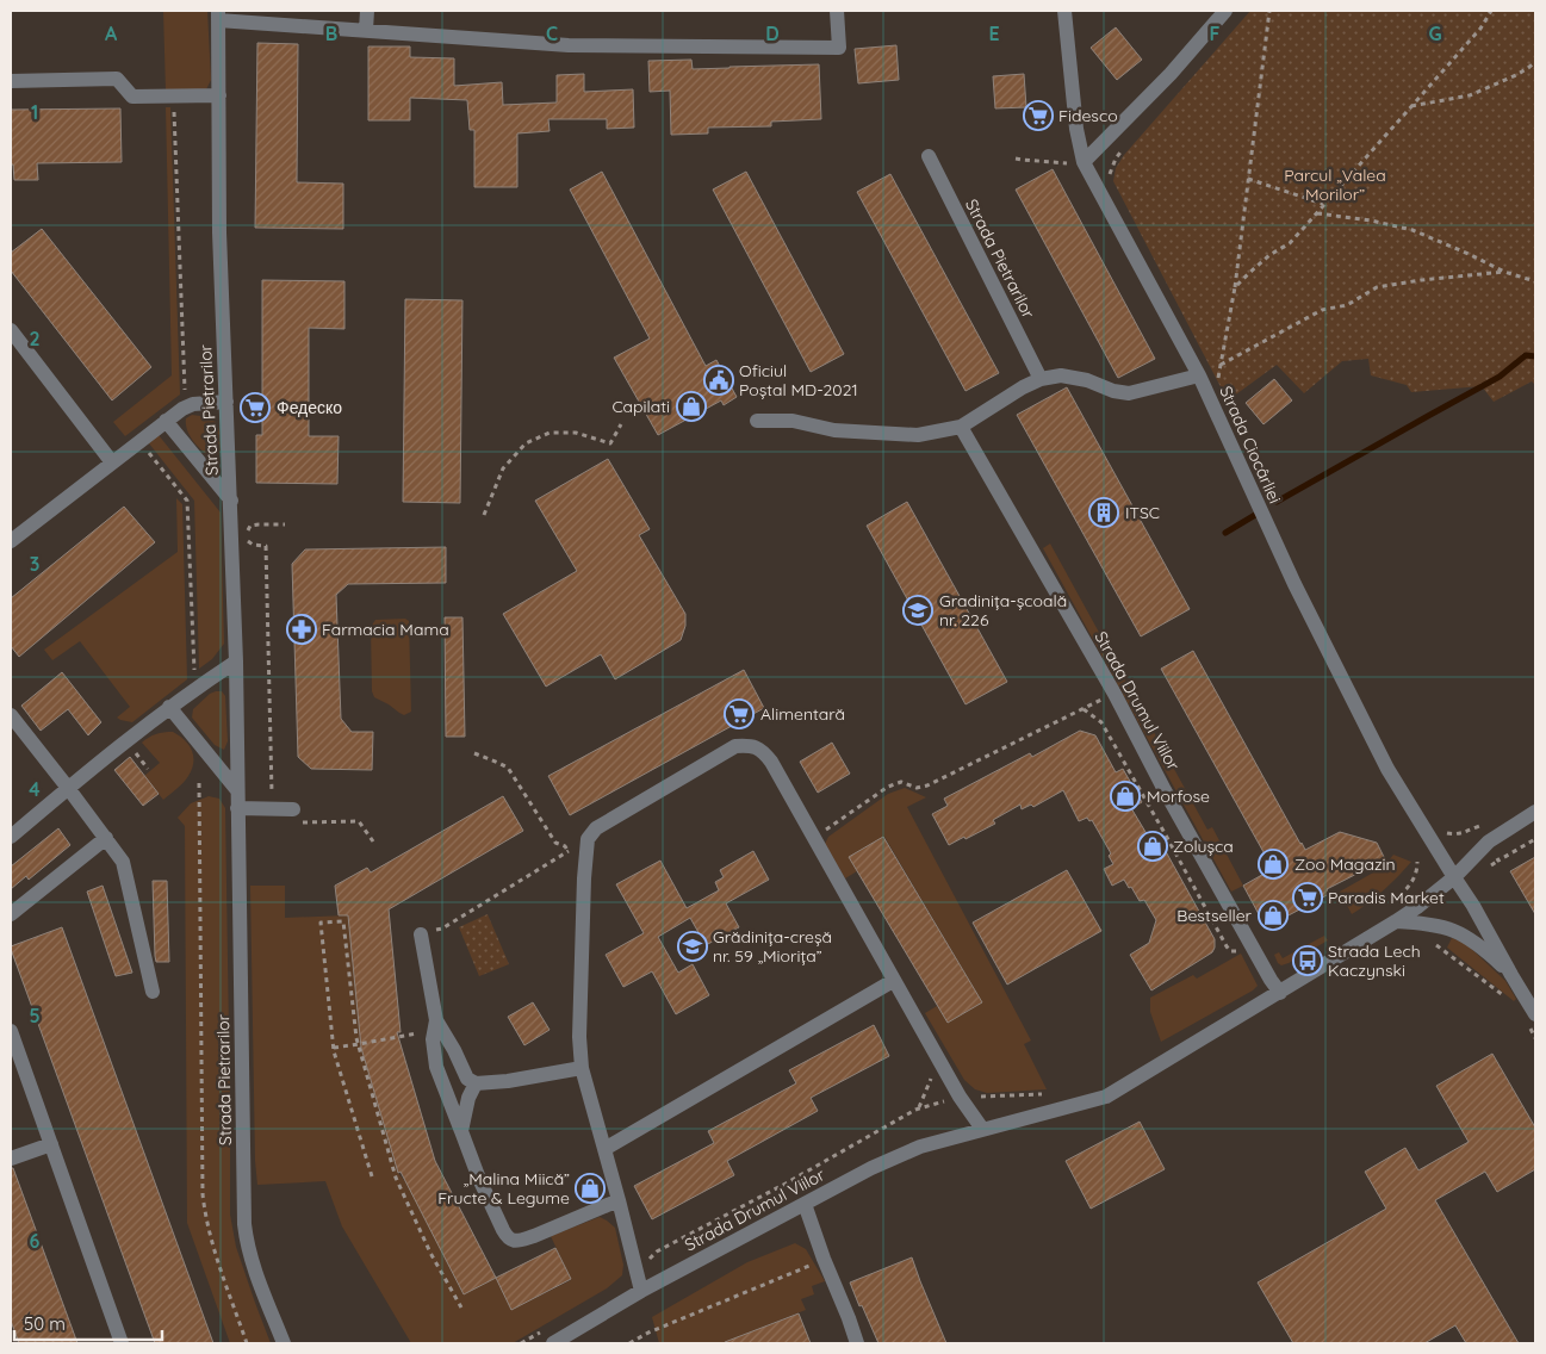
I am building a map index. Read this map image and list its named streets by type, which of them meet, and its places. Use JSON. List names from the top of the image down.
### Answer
{
  "streets": {
    "street": ["Strada Pietrarilor", "Strada Ciocârliei", "Strada Drumul Viilor"]
  },
  "crossings": [
    ["Strada Ciocârliei", "Strada Drumul Viilor"]
  ],
  "parks": ["Parcul „Valea Morilor”"],
  "places": {
    "supermarket": [
      "Fidesco",
      "Федеско",
      "Alimentară",
      "Paradis Market"
    ],
    "public building": ["Oficiul Poștal MD-2021"],
    "shop": [
      "Capilati",
      "Morfose",
      "Zolușca",
      "Zoo Magazin",
      "Bestseller",
      "„Malina Miică” Fructe & Legume"
    ],
    "building": ["ITSC"],
    "school or university": ["Gradinița-școală nr. 226", "Grădinița-creșă nr. 59 „Miorița”"],
    "pharmacy": ["Farmacia Mama"],
    "bus stop": ["Strada Lech Kaczynski"]
  },
  "scale_bar": "50 m",
  "grid": {
    "columns": [
      "A",
      "B",
      "C",
      "D",
      "E",
      "F",
      "G"
    ],
    "rows": [
      "1",
      "2",
      "3",
      "4",
      "5",
      "6"
    ]
  }
}
